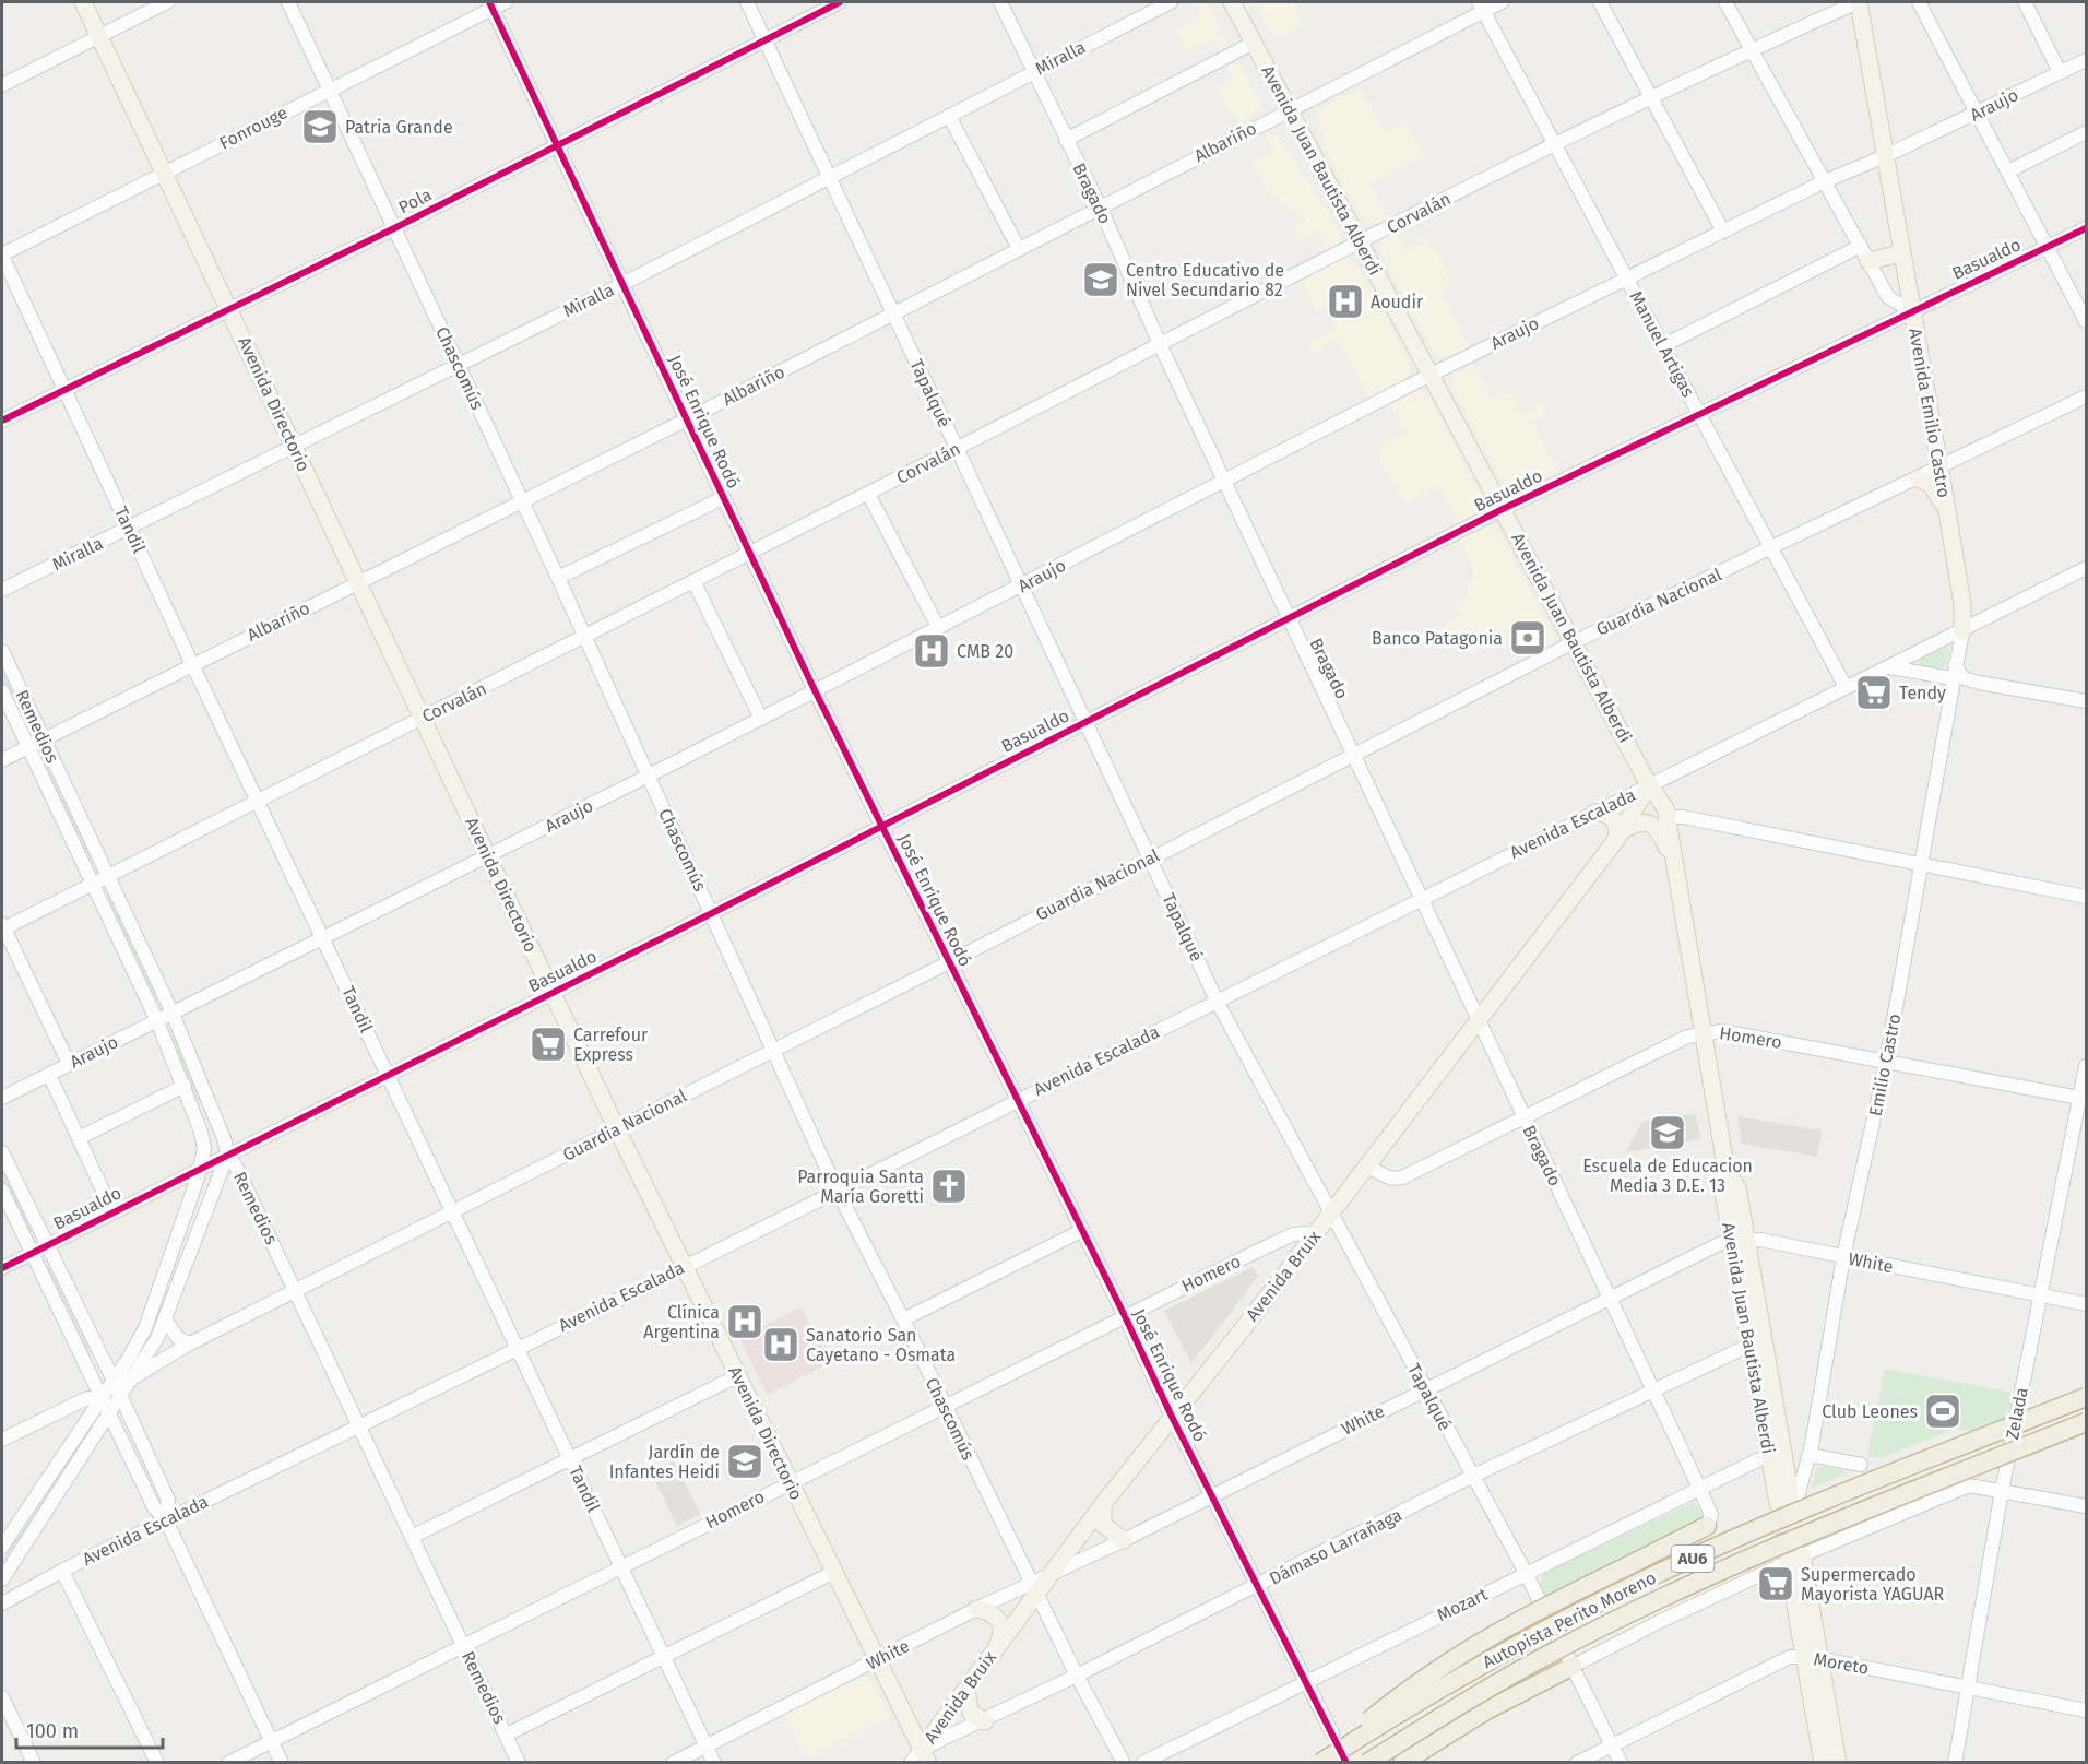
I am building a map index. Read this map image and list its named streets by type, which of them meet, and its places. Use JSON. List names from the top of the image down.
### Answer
{
  "streets": {
    "highway": ["AU6", "Autopista Perito Moreno"],
    "main road": [
      "Avenida Juan Bautista Alberdi",
      "Avenida Directorio",
      "Avenida Emilio Castro",
      "Avenida Bruix"
    ],
    "street": [
      "Miralla",
      "Araujo",
      "Fonrouge",
      "Albariño",
      "Bragado",
      "Pola",
      "Corvalán",
      "Basualdo",
      "Manuel Artigas",
      "Chascomús",
      "Tapalqué",
      "José Enrique Rodó",
      "Tandil",
      "Guardia Nacional",
      "Remedios",
      "Avenida Escalada",
      "Homero",
      "Emilio Castro",
      "White",
      "Zelada",
      "Dámaso Larrañaga",
      "Mozart",
      "Moreto"
    ]
  },
  "crossings": [
    ["Miralla", "Bragado"],
    ["Miralla", "Chascomús"],
    ["Miralla", "Tapalqué"],
    ["Miralla", "Avenida Directorio"],
    ["Miralla", "José Enrique Rodó"],
    ["Miralla", "Tandil"],
    ["Araujo", "Avenida Juan Bautista Alberdi"],
    ["Araujo", "Bragado"],
    ["Araujo", "Manuel Artigas"],
    ["Araujo", "Chascomús"],
    ["Araujo", "Tapalqué"],
    ["Araujo", "Avenida Directorio"],
    ["Araujo", "Avenida Emilio Castro"],
    ["Araujo", "José Enrique Rodó"],
    ["Araujo", "Tandil"],
    ["Araujo", "Remedios"],
    ["Fonrouge", "Chascomús"],
    ["Fonrouge", "Avenida Directorio"],
    ["Fonrouge", "José Enrique Rodó"],
    ["Fonrouge", "Tandil"],
    ["Albariño", "Avenida Juan Bautista Alberdi"],
    ["Albariño", "Bragado"],
    ["Albariño", "Manuel Artigas"],
    ["Albariño", "Chascomús"],
    ["Albariño", "Tapalqué"],
    ["Albariño", "Avenida Directorio"],
    ["Albariño", "José Enrique Rodó"],
    ["Albariño", "Tandil"],
    ["Albariño", "Remedios"],
    ["Avenida Juan Bautista Alberdi", "Corvalán"],
    ["Avenida Juan Bautista Alberdi", "Basualdo"],
    ["Avenida Juan Bautista Alberdi", "Guardia Nacional"],
    ["Avenida Juan Bautista Alberdi", "Avenida Escalada"],
    ["Avenida Juan Bautista Alberdi", "Homero"],
    ["Avenida Juan Bautista Alberdi", "Emilio Castro"],
    ["Avenida Juan Bautista Alberdi", "White"],
    ["Avenida Juan Bautista Alberdi", "Avenida Bruix"],
    ["Avenida Juan Bautista Alberdi", "Dámaso Larrañaga"],
    ["Avenida Juan Bautista Alberdi", "Mozart"],
    ["Bragado", "Corvalán"],
    ["Bragado", "Basualdo"],
    ["Bragado", "Guardia Nacional"],
    ["Bragado", "Avenida Escalada"],
    ["Bragado", "Homero"],
    ["Bragado", "White"],
    ["Bragado", "Avenida Bruix"],
    ["Bragado", "Dámaso Larrañaga"],
    ["Bragado", "Mozart"],
    ["Pola", "Chascomús"],
    ["Pola", "Tapalqué"],
    ["Pola", "Avenida Directorio"],
    ["Pola", "José Enrique Rodó"],
    ["Pola", "Tandil"],
    ["Corvalán", "Manuel Artigas"],
    ["Corvalán", "Chascomús"],
    ["Corvalán", "Tapalqué"],
    ["Corvalán", "Avenida Directorio"],
    ["Corvalán", "Avenida Emilio Castro"],
    ["Corvalán", "José Enrique Rodó"],
    ["Corvalán", "Tandil"],
    ["Corvalán", "Remedios"],
    ["Basualdo", "Manuel Artigas"],
    ["Basualdo", "Chascomús"],
    ["Basualdo", "Tapalqué"],
    ["Basualdo", "Avenida Directorio"],
    ["Basualdo", "Avenida Emilio Castro"],
    ["Basualdo", "José Enrique Rodó"],
    ["Basualdo", "Tandil"],
    ["Basualdo", "Remedios"],
    ["Manuel Artigas", "Guardia Nacional"],
    ["Manuel Artigas", "Avenida Escalada"],
    ["Chascomús", "Guardia Nacional"],
    ["Chascomús", "Avenida Escalada"],
    ["Chascomús", "Homero"],
    ["Chascomús", "White"],
    ["Chascomús", "Avenida Bruix"],
    ["Chascomús", "Dámaso Larrañaga"],
    ["Tapalqué", "Guardia Nacional"],
    ["Tapalqué", "Avenida Escalada"],
    ["Tapalqué", "White"],
    ["Tapalqué", "Avenida Bruix"],
    ["Tapalqué", "Dámaso Larrañaga"],
    ["Tapalqué", "Mozart"],
    ["Tapalqué", "Moreto"],
    ["Avenida Directorio", "Guardia Nacional"],
    ["Avenida Directorio", "Avenida Escalada"],
    ["Avenida Directorio", "Homero"],
    ["Avenida Directorio", "White"],
    ["Avenida Directorio", "Avenida Bruix"],
    ["Avenida Directorio", "Dámaso Larrañaga"],
    ["Avenida Emilio Castro", "Guardia Nacional"],
    ["Avenida Emilio Castro", "Avenida Escalada"],
    ["Avenida Emilio Castro", "Emilio Castro"],
    ["José Enrique Rodó", "Guardia Nacional"],
    ["José Enrique Rodó", "Avenida Escalada"],
    ["José Enrique Rodó", "Homero"],
    ["José Enrique Rodó", "White"],
    ["José Enrique Rodó", "Avenida Bruix"],
    ["José Enrique Rodó", "Dámaso Larrañaga"],
    ["José Enrique Rodó", "Mozart"],
    ["Tandil", "Guardia Nacional"],
    ["Tandil", "Avenida Escalada"],
    ["Tandil", "Homero"],
    ["Tandil", "White"],
    ["Guardia Nacional", "Remedios"],
    ["Remedios", "Avenida Escalada"],
    ["Remedios", "Homero"],
    ["Avenida Escalada", "Emilio Castro"],
    ["Avenida Escalada", "Avenida Bruix"],
    ["Homero", "Emilio Castro"],
    ["Homero", "Avenida Bruix"],
    ["Homero", "Zelada"],
    ["Emilio Castro", "White"],
    ["White", "Avenida Bruix"],
    ["White", "Zelada"],
    ["Avenida Bruix", "Dámaso Larrañaga"],
    ["Zelada", "Moreto"]
  ],
  "places": {
    "school or university": [
      "Patria Grande",
      "Centro Educativo de Nivel Secundario 82",
      "Escuela de Educacion Media 3 D.E. 13",
      "Jardín de Infantes Heidi"
    ],
    "hospital": [
      "Aoudir",
      "CMB 20",
      "Clínica Argentina",
      "Sanatorio San Cayetano - Osmata"
    ],
    "bank": ["Banco Patagonia"],
    "supermarket": ["Tendy", "Carrefour Express", "Supermercado Mayorista YAGUAR"],
    "church": ["Parroquia Santa María Goretti"],
    "sports": ["Club Leones"]
  },
  "scale_bar": "100 m"
}
